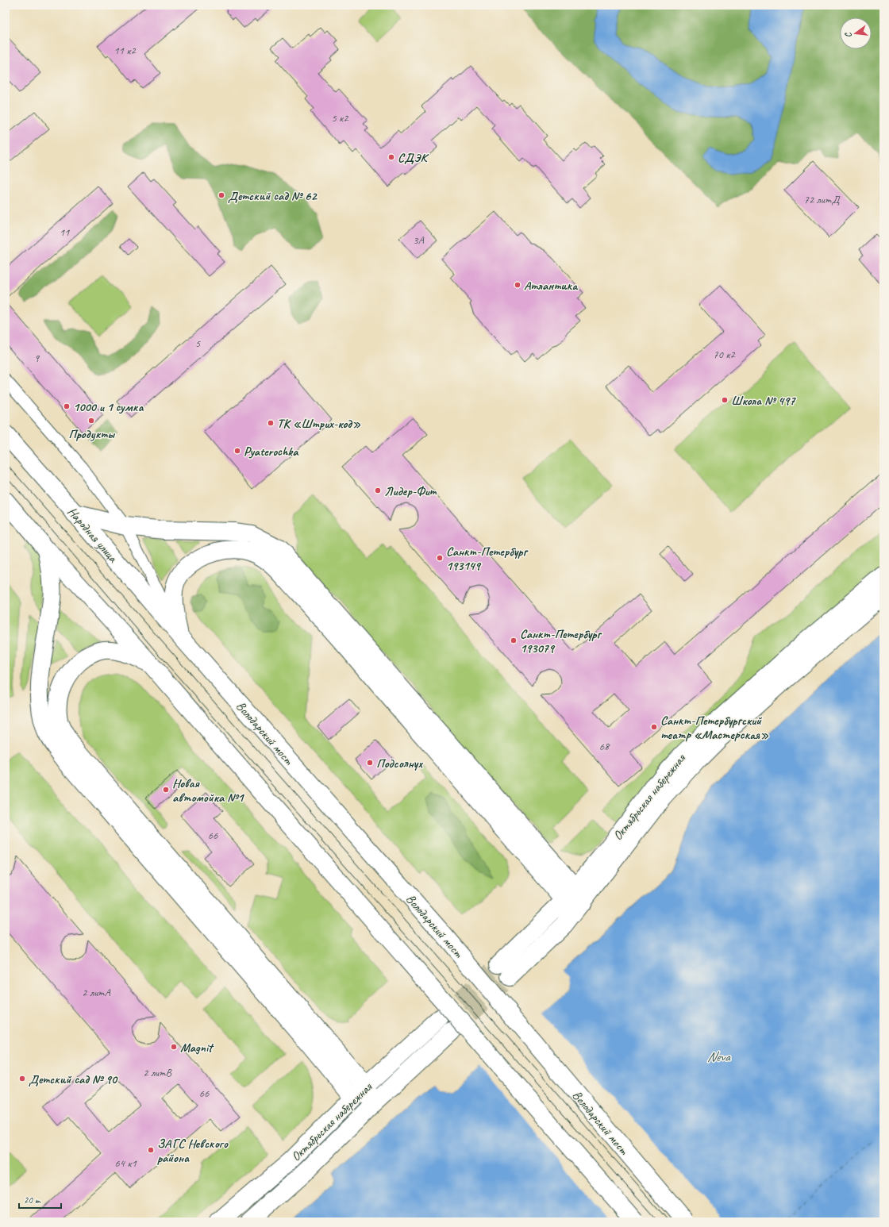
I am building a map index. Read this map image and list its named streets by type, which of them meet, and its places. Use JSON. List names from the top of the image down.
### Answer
{
  "streets": {
    "main road": ["Народная улица", "Володарский мост", "Октябрьская набережная"]
  },
  "crossings": [
    ["Народная улица", "Володарский мост"]
  ],
  "water": ["Neva"],
  "places": [
    "СДЭК",
    "Детский сад № 62",
    "Атлантика",
    "Школа № 497",
    "1000 и 1 сумка",
    "Продукты",
    "ТК «Штрих-код»",
    "Pyaterochka",
    "Лидер-Фит",
    "Санкт-Петербург 193149",
    "Санкт-Петербург 193079",
    "Санкт-Петербургский театр «Мастерская»",
    "Подсолнух",
    "Новая автомойка №1",
    "Magnit",
    "Детский сад № 90",
    "ЗАГС Невского района"
  ],
  "house_numbers": [
    "11 к2",
    "5 к2",
    "72 литД",
    "11",
    "3А",
    "5",
    "70 к2",
    "9",
    "68",
    "66",
    "2 литА",
    "2 литВ",
    "66",
    "64 к1"
  ],
  "scale_bar": "20 m",
  "north": "left"
}
